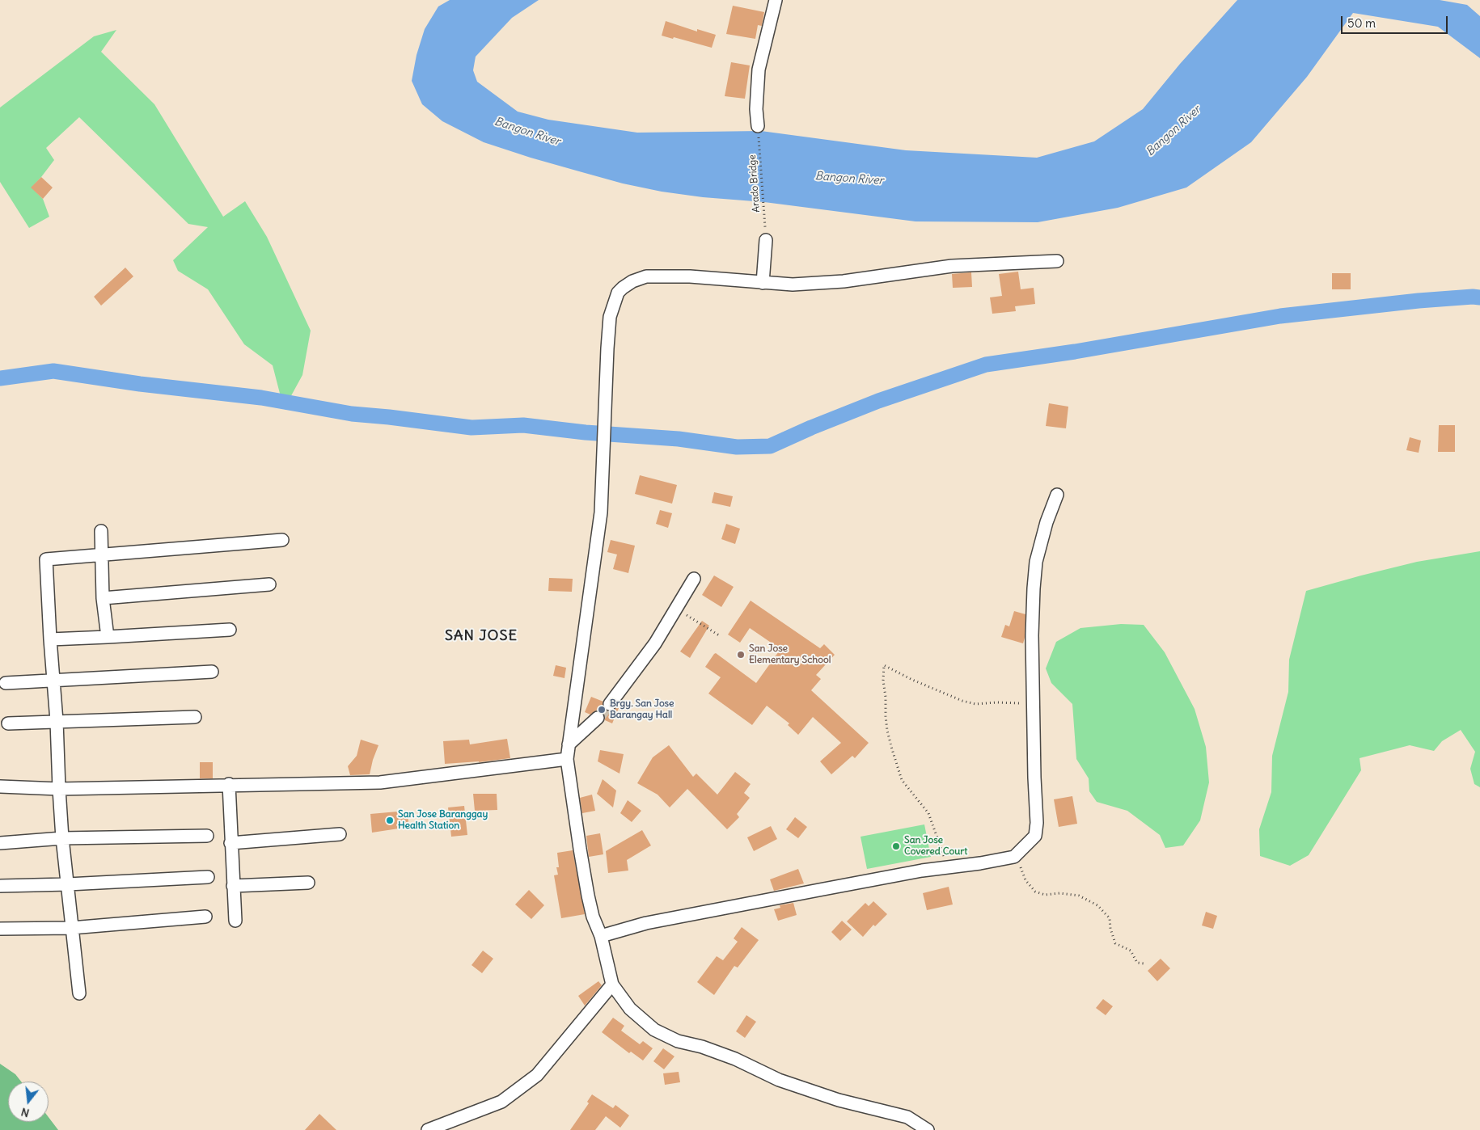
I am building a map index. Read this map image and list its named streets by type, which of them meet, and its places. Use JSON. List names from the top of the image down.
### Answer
{
  "streets": {
    "path": ["Arado Bridge"]
  },
  "districts": ["SAN JOSE"],
  "water": ["Bangon River"],
  "places": [
    "San Jose Elementary School",
    "Brgy. San Jose Barangay Hall",
    "San Jose Baranggay Health Station",
    "San Jose Covered Court"
  ],
  "scale_bar": "50 m",
  "north": "bottom"
}
